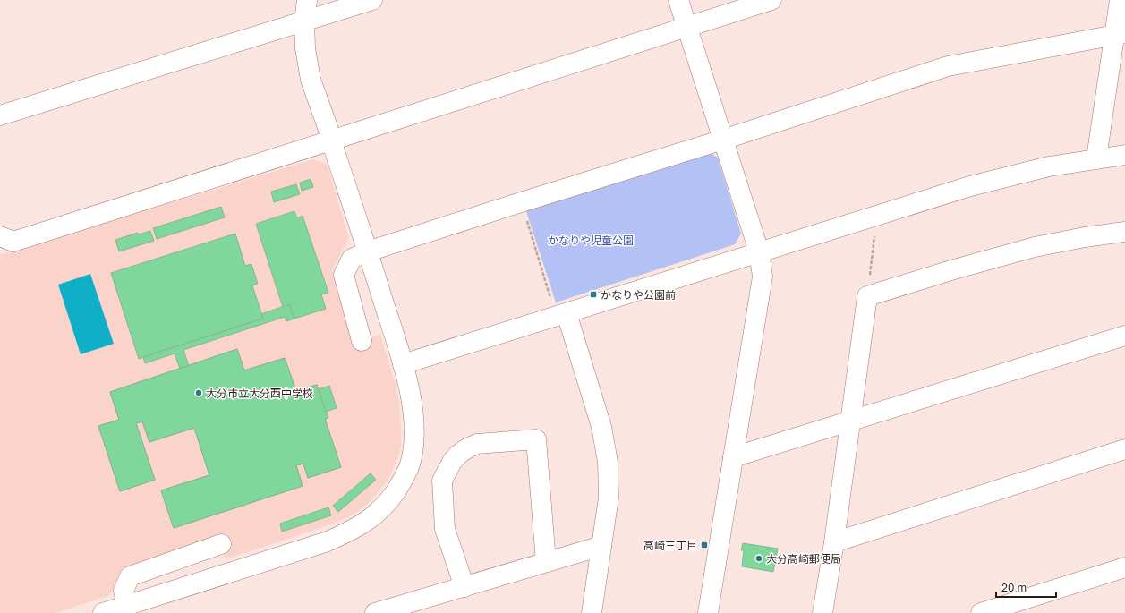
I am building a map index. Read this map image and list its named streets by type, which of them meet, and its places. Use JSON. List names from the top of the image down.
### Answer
{
  "parks": ["かなりや児童公園"],
  "places": {
    "transit": ["かなりや公園前", "高崎三丁目"],
    "other": ["大分市立大分西中学校", "大分高崎郵便局"]
  },
  "scale_bar": "20 m"
}
